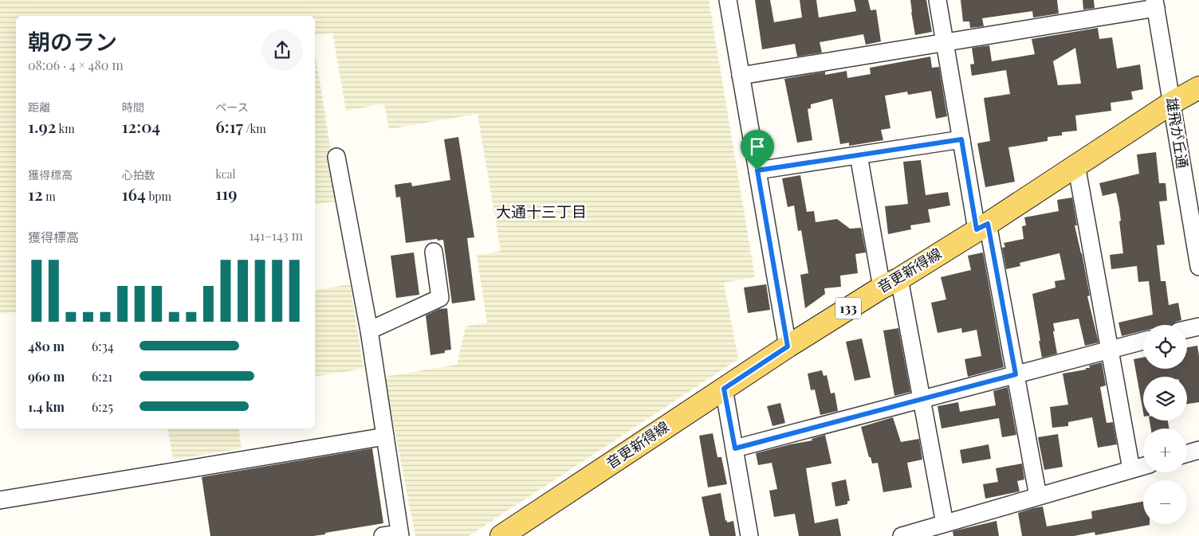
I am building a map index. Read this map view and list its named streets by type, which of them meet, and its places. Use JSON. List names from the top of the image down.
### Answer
{
  "streets": {
    "main road": ["音更新得線", "133"],
    "street": ["雄飛が丘通"]
  },
  "crossings": [
    ["雄飛が丘通", "音更新得線"]
  ],
  "districts": ["大通十三丁目"],
  "page": {
    "heading": ["朝のラン", "08:06 · 4 × 480 m"],
    "stats": [
      ["距離", "1.92 km"],
      ["時間", "12:04"],
      ["ペース", "6:17 /km"],
      ["獲得標高", "12 m"],
      ["心拍数", "164 bpm"],
      ["kcal", "119"]
    ],
    "chart": ["獲得標高", "141–143 m"],
    "map_buttons": ["+", "−"],
    "list": [
      {
        "name": "480 m",
        "note": "6:34"
      },
      {
        "name": "960 m",
        "note": "6:21"
      },
      {
        "name": "1.4 km",
        "note": "6:25"
      }
    ]
  }
}
